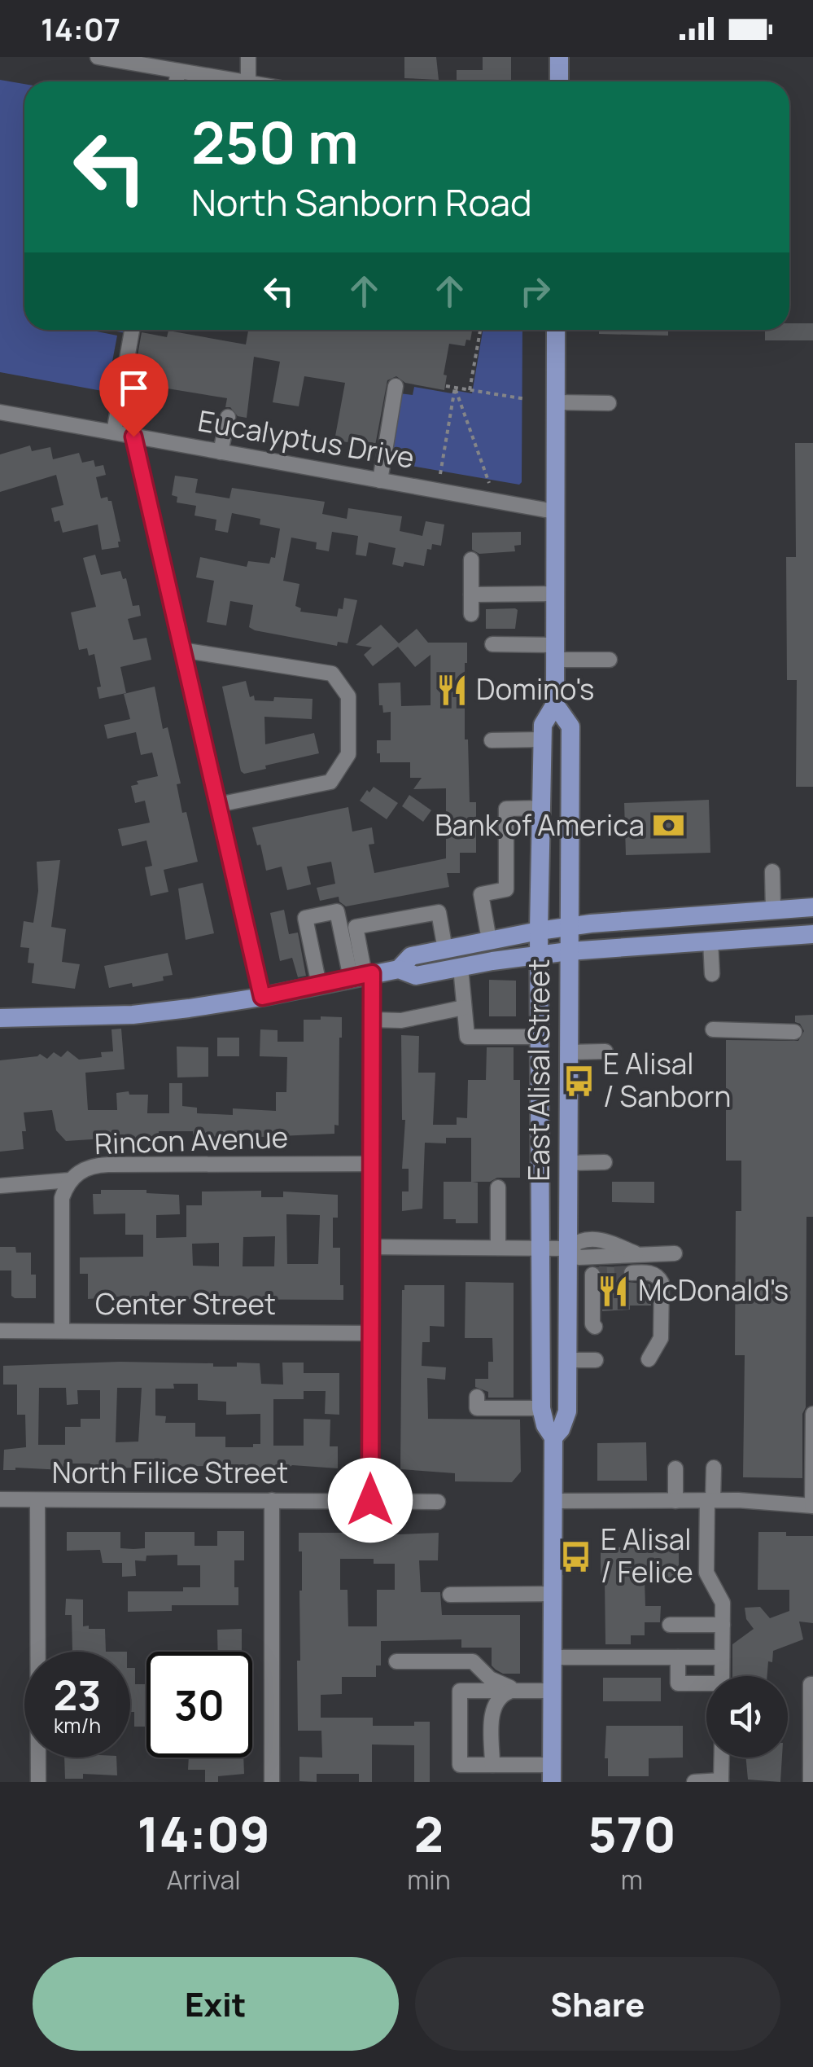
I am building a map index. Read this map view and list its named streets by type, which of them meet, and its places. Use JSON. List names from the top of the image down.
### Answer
{
  "streets": {
    "main road": ["East Alisal Street"],
    "street": [
      "Eucalyptus Drive",
      "Rincon Avenue",
      "Center Street",
      "North Filice Street"
    ]
  },
  "crossings": [
    ["Eucalyptus Drive", "East Alisal Street"],
    ["Rincon Avenue", "Center Street"]
  ],
  "places": {
    "restaurant": ["Domino's", "McDonald's"],
    "bank": ["Bank of America"],
    "bus stop": ["E Alisal / Sanborn", "E Alisal / Felice"]
  },
  "page": {
    "status": "14:07",
    "turn": ["250 m", "North Sanborn Road"],
    "speed": "23 km/h",
    "limit": "30",
    "eta": [
      "14:09",
      "Arrival",
      "2",
      "min",
      "570",
      "m"
    ],
    "buttons": ["Exit", "Share"]
  }
}
